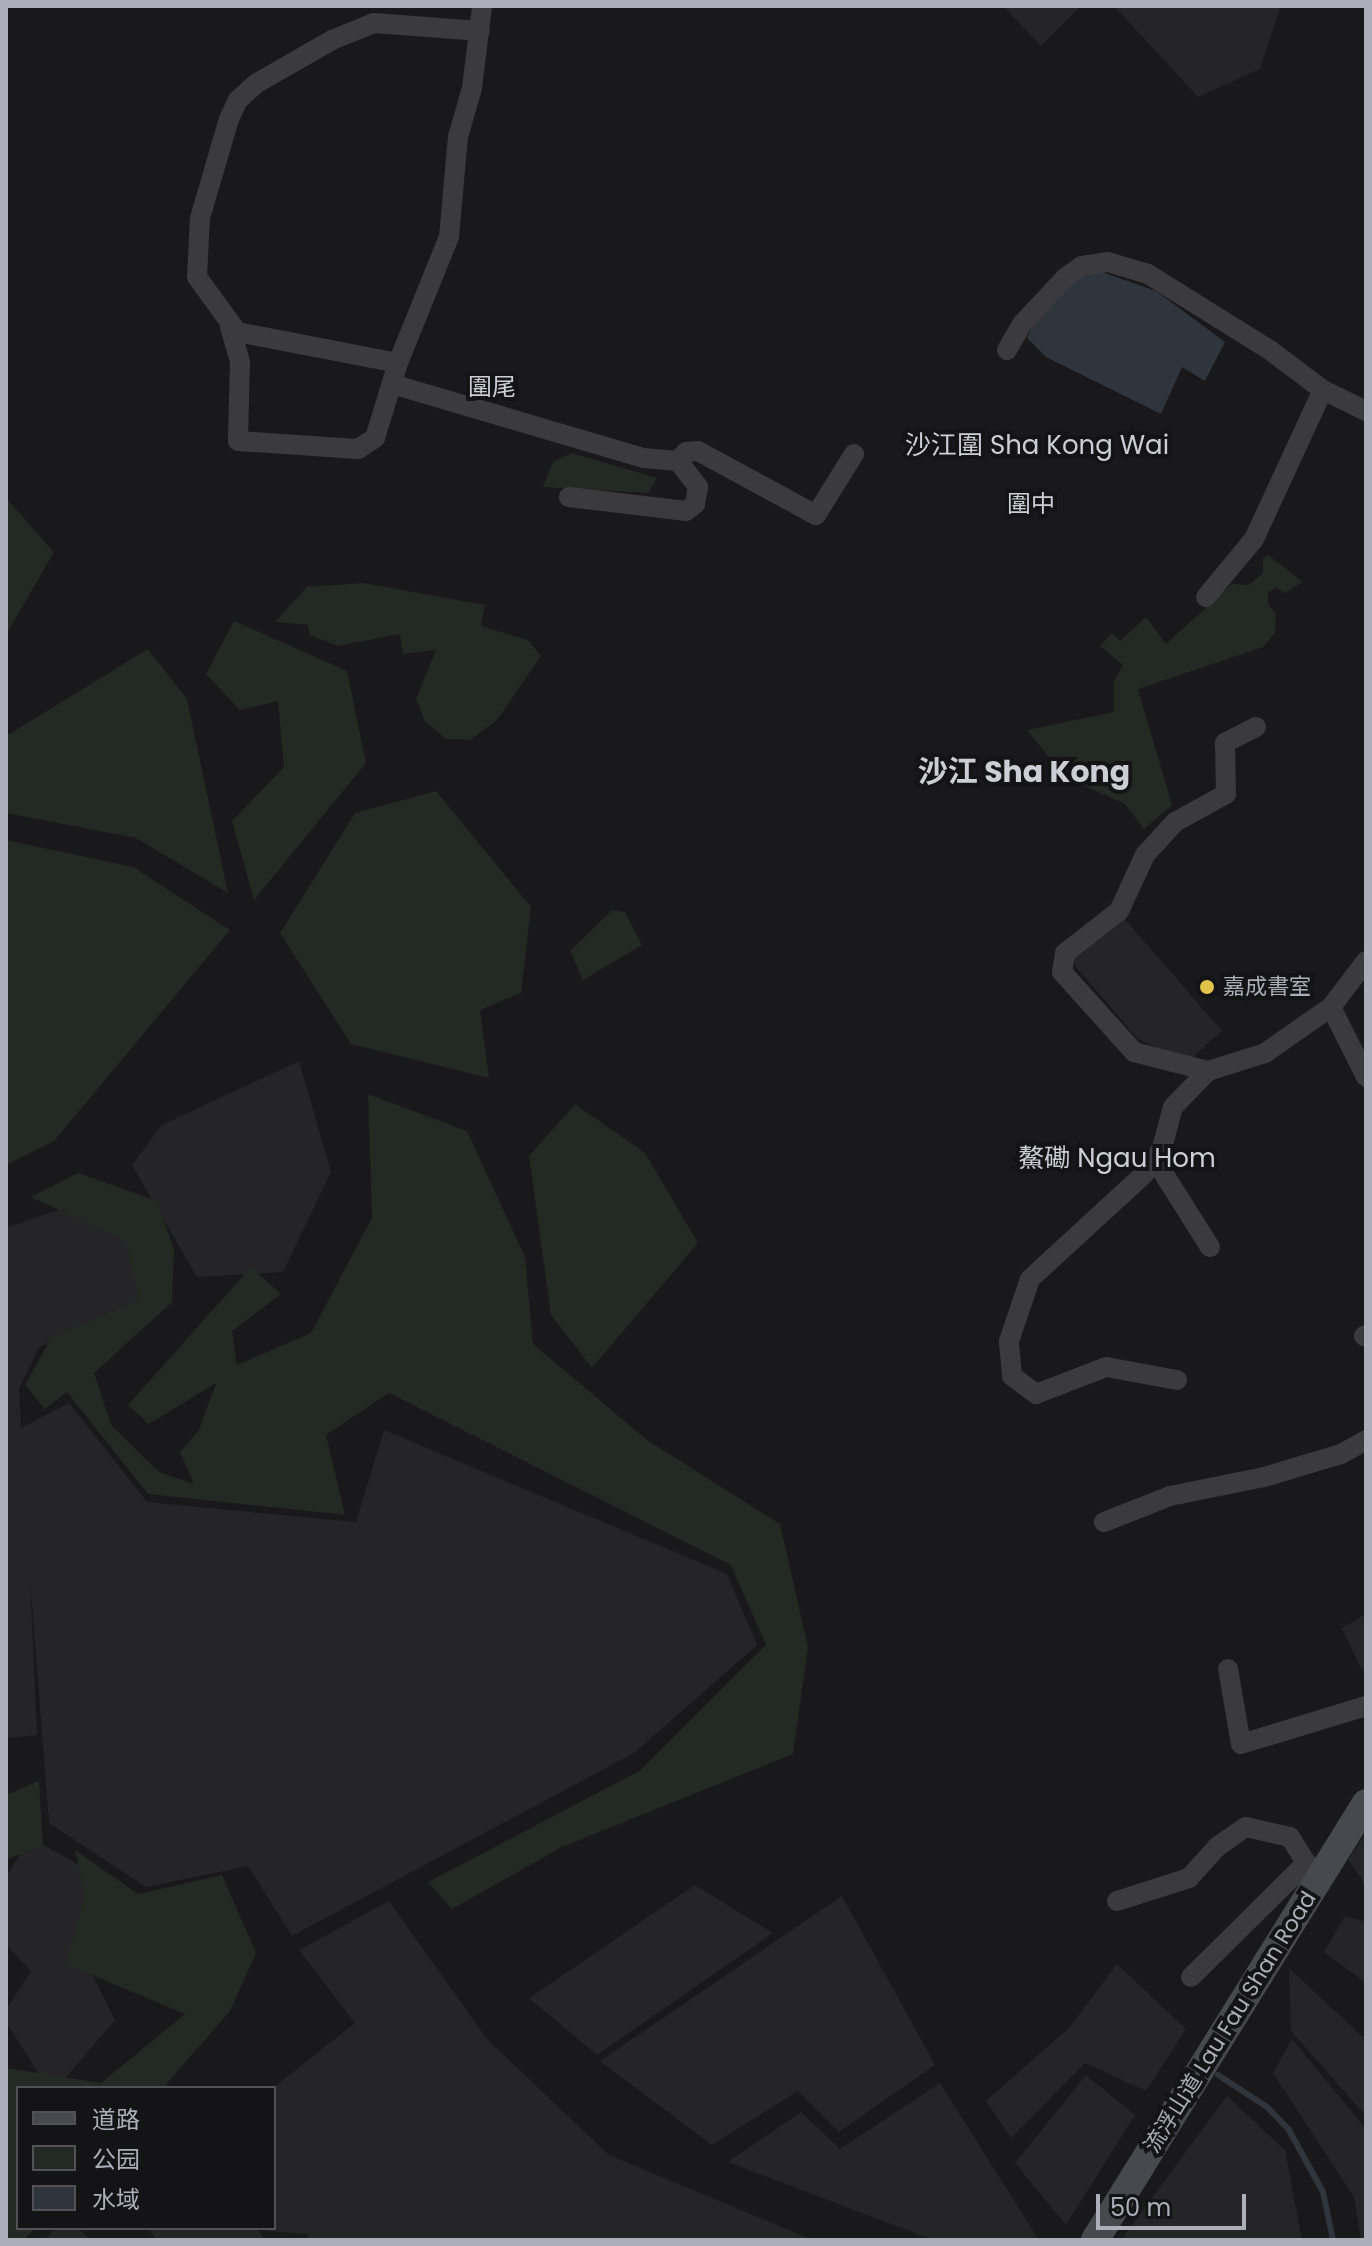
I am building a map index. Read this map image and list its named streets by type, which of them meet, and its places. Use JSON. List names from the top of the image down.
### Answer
{
  "streets": {
    "street": ["流浮山道 Lau Fau Shan Road"]
  },
  "districts": [
    "圍尾",
    "沙江圍 Sha Kong Wai",
    "圍中",
    "沙江 Sha Kong",
    "鰲磡 Ngau Hom"
  ],
  "places": ["嘉成書室"],
  "legend": ["道路", "公园", "水域"],
  "scale_bar": "50 m"
}
